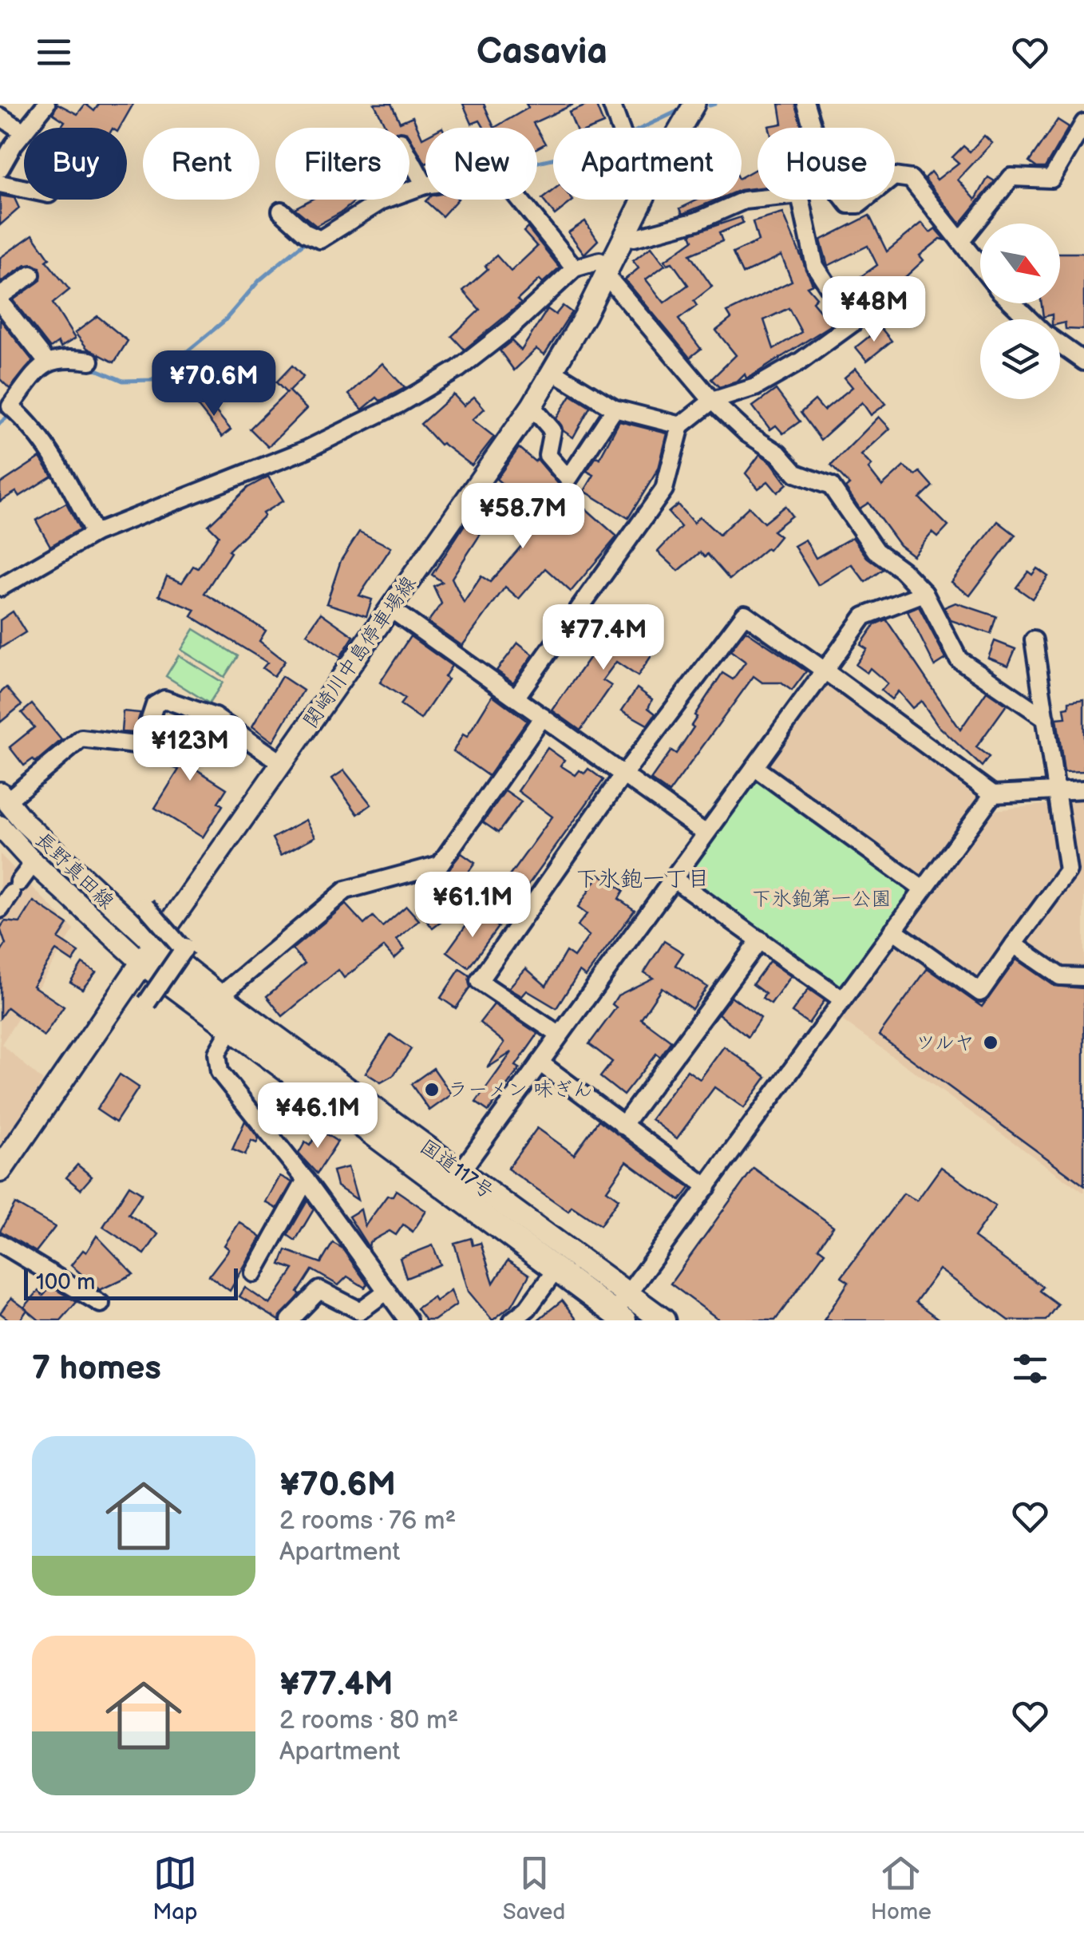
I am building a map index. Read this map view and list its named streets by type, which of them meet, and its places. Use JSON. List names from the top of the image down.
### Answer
{
  "streets": {
    "highway": ["国道117号"],
    "main road": ["関崎川中島停車場線", "長野真田線"]
  },
  "crossings": [
    ["関崎川中島停車場線", "長野真田線"],
    ["関崎川中島停車場線", "国道117号"],
    ["長野真田線", "国道117号"]
  ],
  "districts": ["下氷鉋一丁目"],
  "parks": ["下氷鉋第一公園"],
  "places": ["ツルヤ", "ラーメン 味ぎん"],
  "scale_bar": "100 m",
  "north": "bottom right",
  "page": {
    "header": "Casavia",
    "chip": [
      "Buy",
      "Rent",
      "Filters",
      "New",
      "Apartment",
      "House"
    ],
    "price": [
      "¥48M",
      "¥70.6M",
      "¥58.7M",
      "¥77.4M",
      "¥123M",
      "¥61.1M",
      "¥46.1M"
    ],
    "scale": "100 m",
    "heading": "7 homes",
    "list": [
      {
        "name": "¥70.6M",
        "note": "2 rooms · 76 m² · Apartment"
      },
      {
        "name": "¥77.4M",
        "note": "2 rooms · 80 m² · Apartment"
      }
    ],
    "tabs": ["Map", "Saved", "Home"]
  }
}
